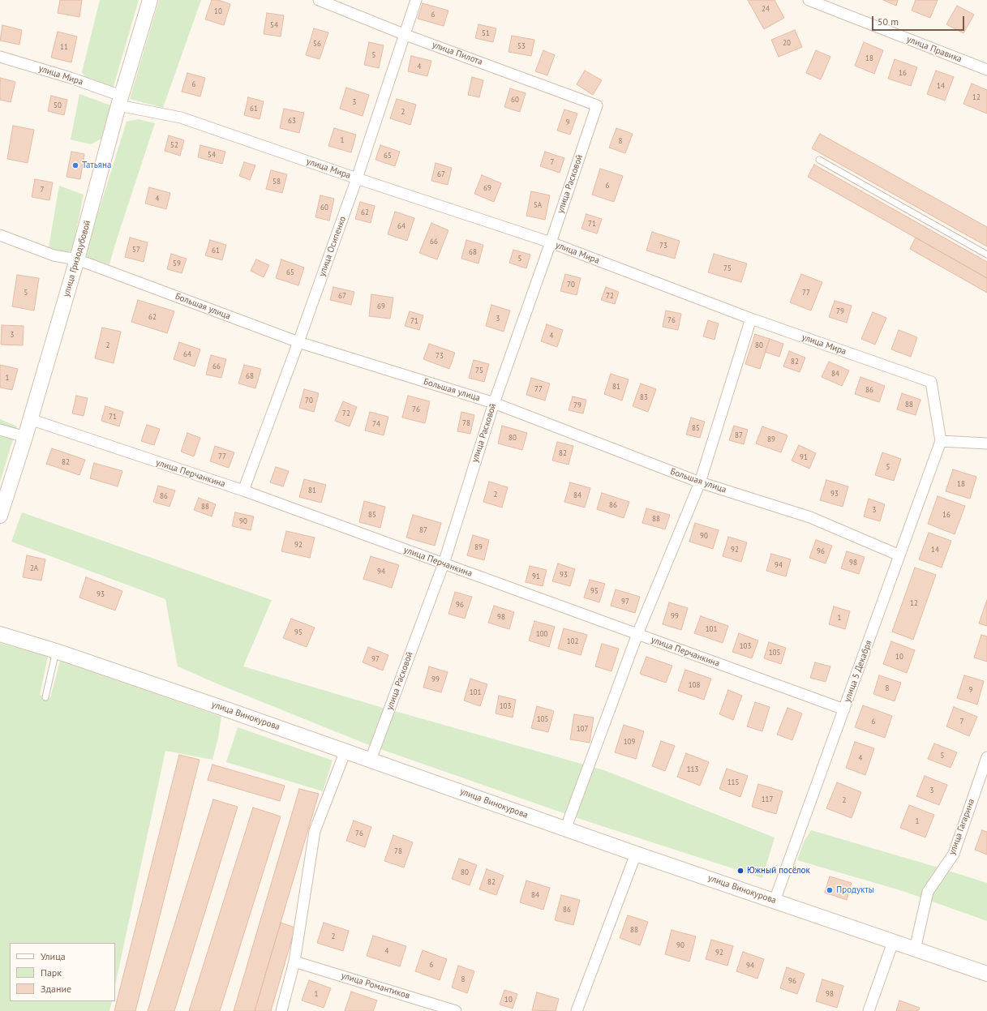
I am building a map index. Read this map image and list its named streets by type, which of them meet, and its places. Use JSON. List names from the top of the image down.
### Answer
{
  "streets": {
    "main road": ["улица Гризодубовой", "улица Винокурова"],
    "street": [
      "улица Правика",
      "улица Пилота",
      "улица Мира",
      "улица Расковой",
      "улица Осипенко",
      "Большая улица",
      "улица Перчанкина",
      "улица 5 Декабря",
      "улица Гагарина",
      "улица Романтиков"
    ]
  },
  "crossings": [
    ["улица Пилота", "улица Расковой"],
    ["улица Пилота", "улица Осипенко"],
    ["улица Мира", "улица Расковой"],
    ["улица Мира", "улица Осипенко"],
    ["улица Мира", "улица Гризодубовой"],
    ["улица Мира", "улица 5 Декабря"],
    ["улица Расковой", "Большая улица"],
    ["улица Расковой", "улица Перчанкина"],
    ["улица Расковой", "улица Винокурова"],
    ["улица Осипенко", "Большая улица"],
    ["улица Осипенко", "улица Перчанкина"],
    ["улица Гризодубовой", "Большая улица"],
    ["улица Гризодубовой", "улица Перчанкина"],
    ["Большая улица", "улица 5 Декабря"],
    ["улица Перчанкина", "улица 5 Декабря"],
    ["улица 5 Декабря", "улица Винокурова"],
    ["улица Винокурова", "улица Гагарина"]
  ],
  "places": ["Татьяна", "Южный посёлок", "Продукты"],
  "house_numbers": [
    "24",
    "10",
    "6",
    "54",
    "51",
    "20",
    "56",
    "53",
    "11",
    "5",
    "18",
    "4",
    "16",
    "6",
    "14",
    "12",
    "60",
    "3",
    "50",
    "61",
    "2",
    "63",
    "9",
    "1",
    "8",
    "52",
    "54",
    "65",
    "7",
    "67",
    "58",
    "6",
    "69",
    "7",
    "4",
    "5А",
    "60",
    "62",
    "71",
    "64",
    "66",
    "73",
    "57",
    "61",
    "68",
    "5",
    "59",
    "75",
    "65",
    "70",
    "5",
    "77",
    "67",
    "72",
    "69",
    "79",
    "62",
    "3",
    "76",
    "71",
    "3",
    "4",
    "2",
    "80",
    "64",
    "73",
    "82",
    "66",
    "75",
    "84",
    "68",
    "1",
    "81",
    "77",
    "86",
    "83",
    "70",
    "88",
    "79",
    "76",
    "72",
    "71",
    "78",
    "74",
    "85",
    "87",
    "80",
    "89",
    "82",
    "77",
    "91",
    "82",
    "5",
    "18",
    "81",
    "93",
    "2",
    "84",
    "86",
    "86",
    "88",
    "3",
    "85",
    "16",
    "88",
    "90",
    "87",
    "90",
    "92",
    "89",
    "92",
    "14",
    "96",
    "98",
    "94",
    "2А",
    "94",
    "93",
    "91",
    "95",
    "93",
    "97",
    "12",
    "96",
    "99",
    "98",
    "1",
    "101",
    "95",
    "100",
    "102",
    "103",
    "105",
    "10",
    "97",
    "99",
    "108",
    "8",
    "9",
    "101",
    "103",
    "105",
    "6",
    "7",
    "107",
    "109",
    "5",
    "4",
    "113",
    "115",
    "3",
    "117",
    "2",
    "1",
    "76",
    "78",
    "80",
    "82",
    "84",
    "86",
    "88",
    "2",
    "90",
    "4",
    "92",
    "6",
    "94",
    "8",
    "96",
    "1",
    "98",
    "10"
  ],
  "legend": ["Улица", "Парк", "Здание"],
  "scale_bar": "50 m"
}
